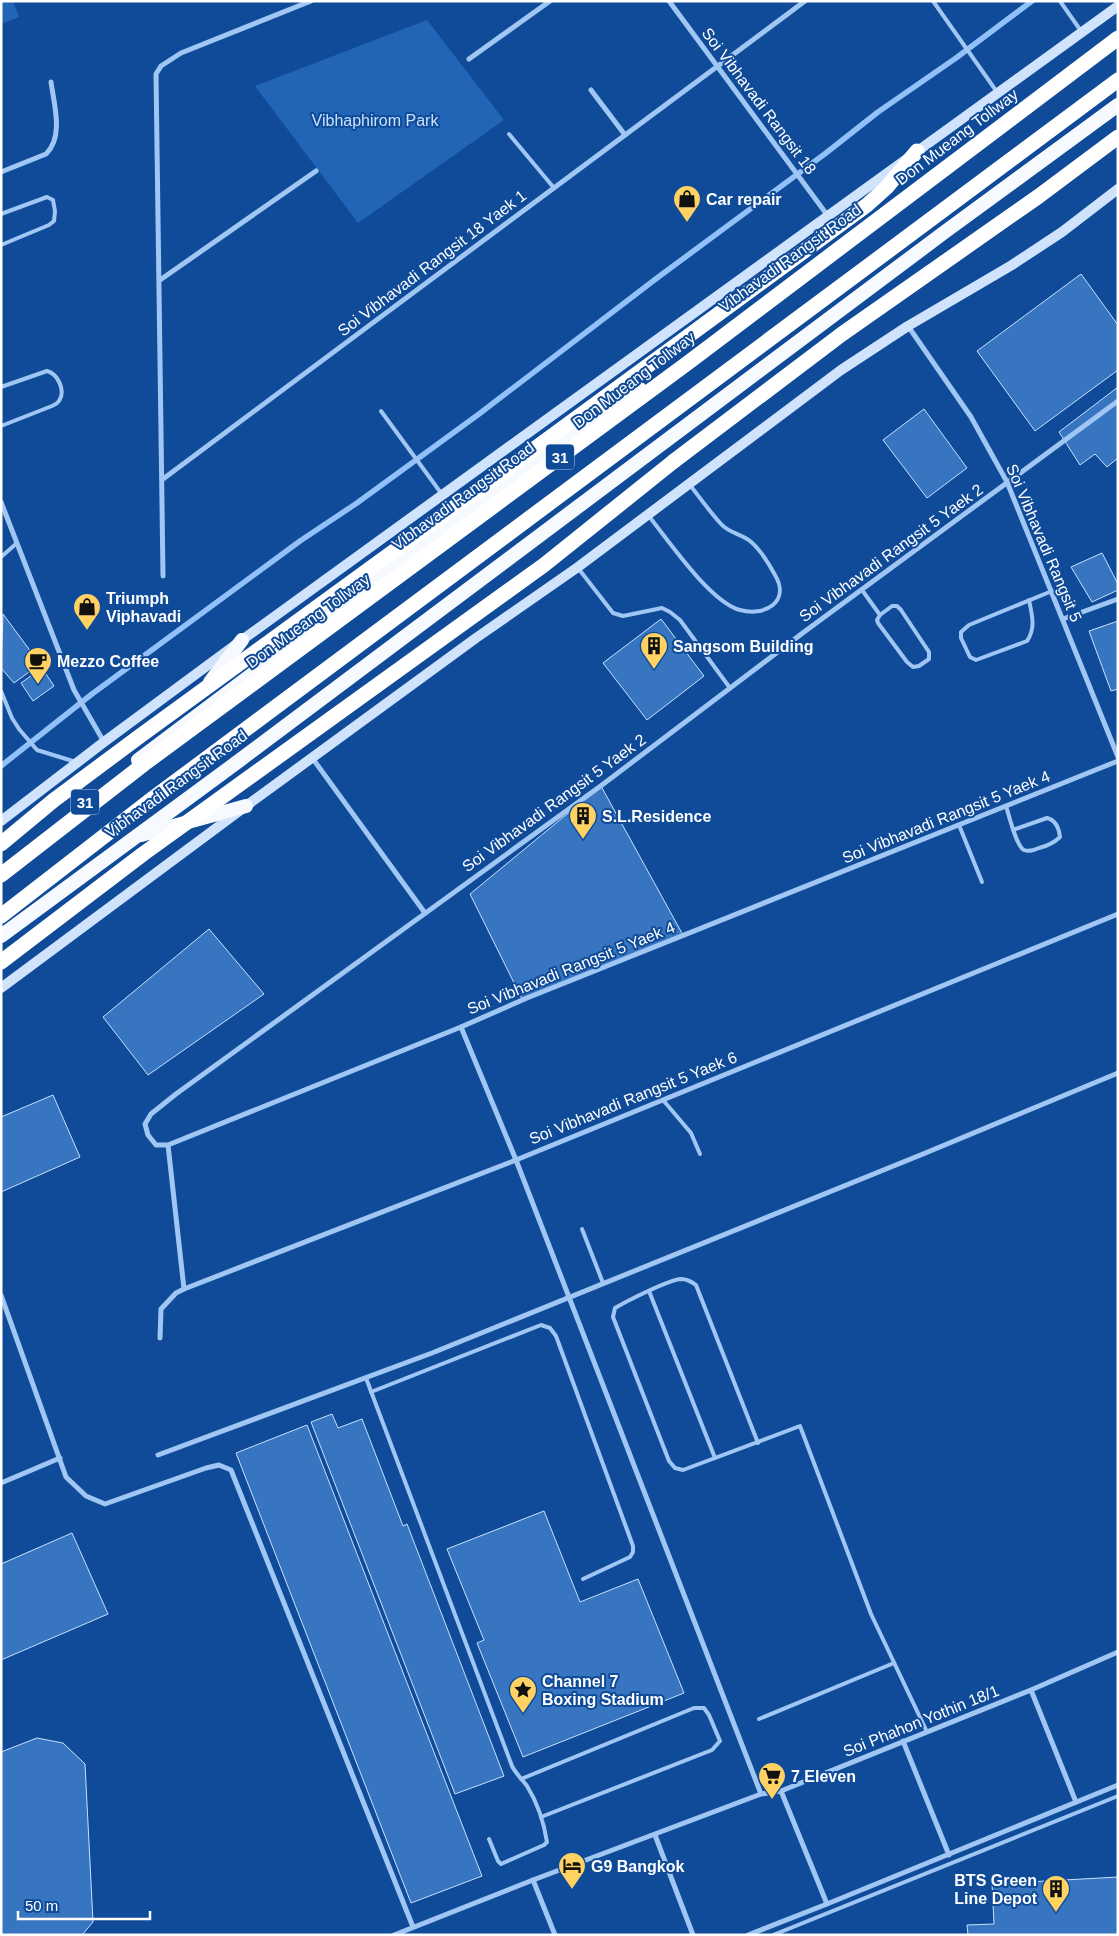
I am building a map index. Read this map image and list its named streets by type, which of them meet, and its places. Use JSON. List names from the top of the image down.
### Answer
{
  "streets": {
    "highway": ["Don Mueang Tollway", "Vibhavadi Rangsit Road", "31"],
    "street": [
      "Soi Vibhavadi Rangsit 18",
      "Soi Vibhavadi Rangsit 18 Yaek 1",
      "Soi Vibhavadi Rangsit 5",
      "Soi Vibhavadi Rangsit 5 Yaek 2",
      "Soi Vibhavadi Rangsit 5 Yaek 4",
      "Soi Vibhavadi Rangsit 5 Yaek 6",
      "Soi Phahon Yothin 18/1"
    ]
  },
  "crossings": [
    ["Soi Vibhavadi Rangsit 18", "Vibhavadi Rangsit Road"],
    ["Soi Vibhavadi Rangsit 18", "Soi Vibhavadi Rangsit 18 Yaek 1"],
    ["Soi Vibhavadi Rangsit 5", "Soi Vibhavadi Rangsit 5 Yaek 2"],
    ["Soi Vibhavadi Rangsit 5 Yaek 2", "Soi Vibhavadi Rangsit 5 Yaek 4"]
  ],
  "parks": ["Vibhaphirom Park"],
  "places": {
    "shop": ["Car repair", "Triumph Viphavadi"],
    "building": ["Sangsom Building", "S.L.Residence", "BTS Green Line Depot"],
    "cafe": ["Mezzo Coffee"],
    "place": ["Channel 7 Boxing Stadium"],
    "supermarket": ["7 Eleven"],
    "hotel": ["G9 Bangkok"]
  },
  "scale_bar": "50 m"
}
